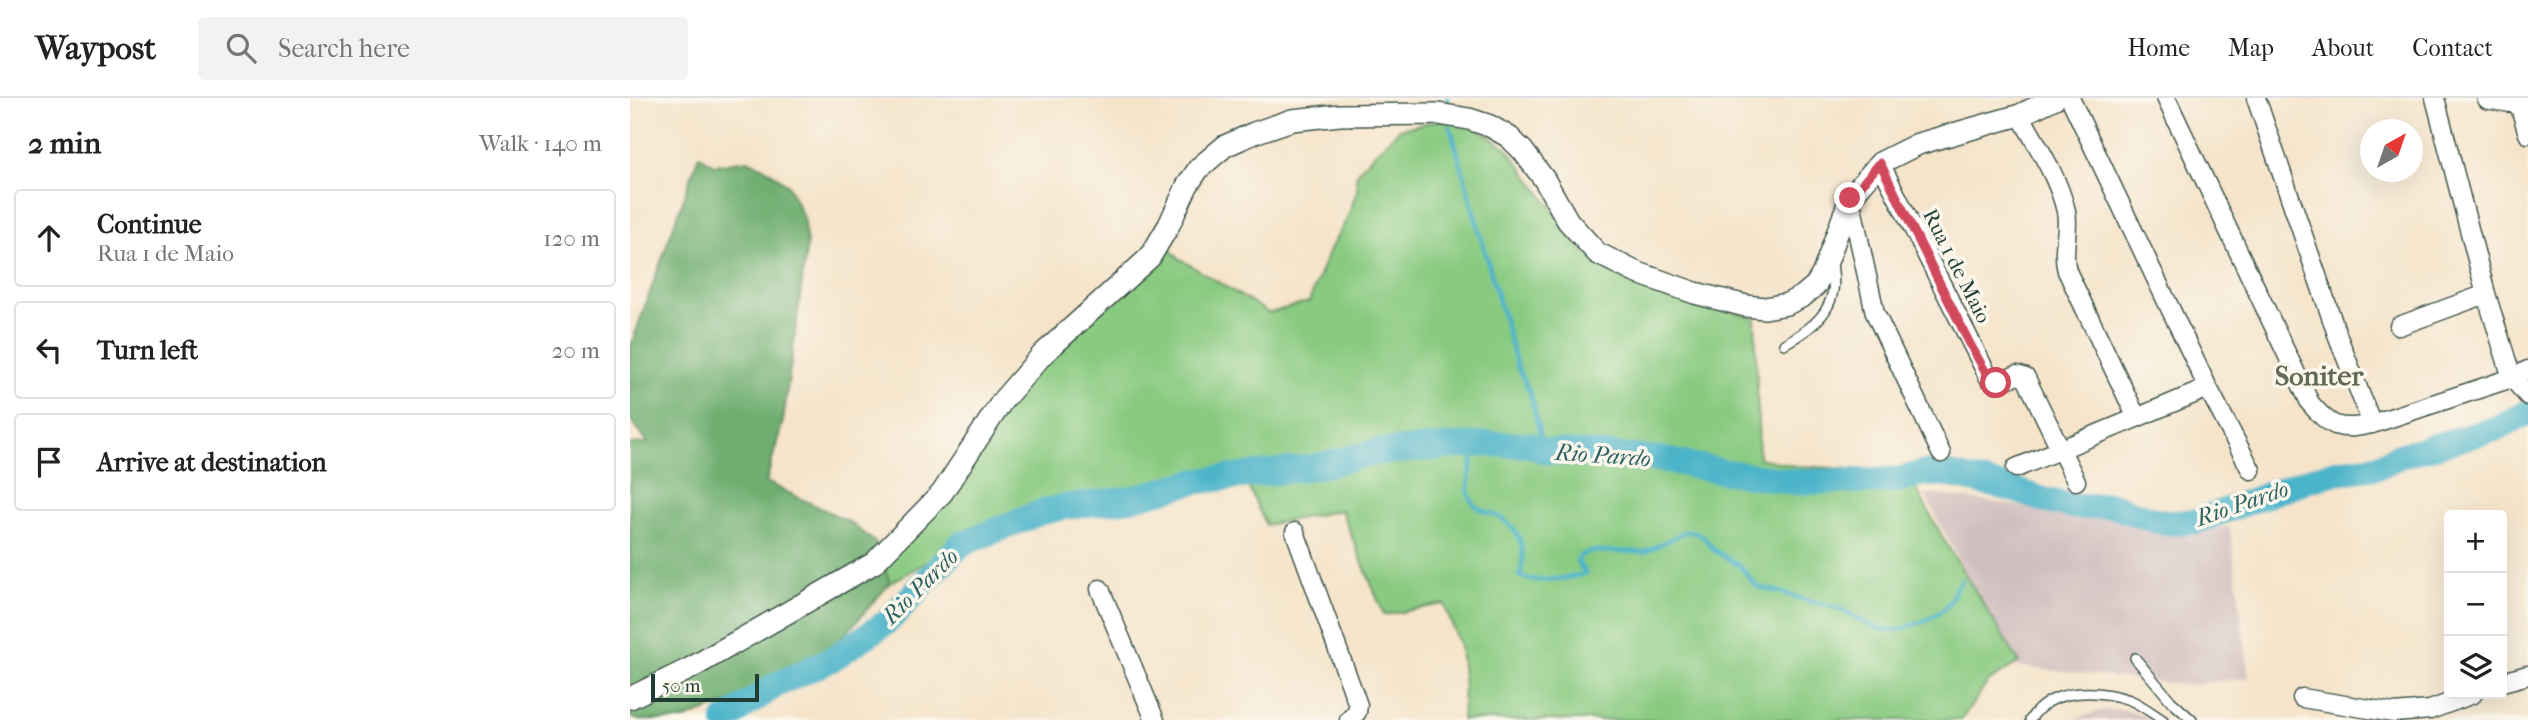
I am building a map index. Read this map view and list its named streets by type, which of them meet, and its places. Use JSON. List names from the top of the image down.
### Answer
{
  "streets": {
    "street": ["Rua 1 de Maio"]
  },
  "districts": ["Soniter"],
  "water": ["Rio Pardo"],
  "scale_bar": "50 m",
  "north": "top right",
  "page": {
    "header": "Waypost",
    "search": "Search here",
    "nav": [
      "Home",
      "Map",
      "About",
      "Contact"
    ],
    "heading": ["2 min", "Walk · 140 m"],
    "list": [
      ["Continue", "Rua 1 de Maio", "120 m"],
      ["Turn left", "20 m"],
      "Arrive at destination"
    ],
    "map_buttons": ["+", "−"],
    "scale": "50 m"
  }
}
